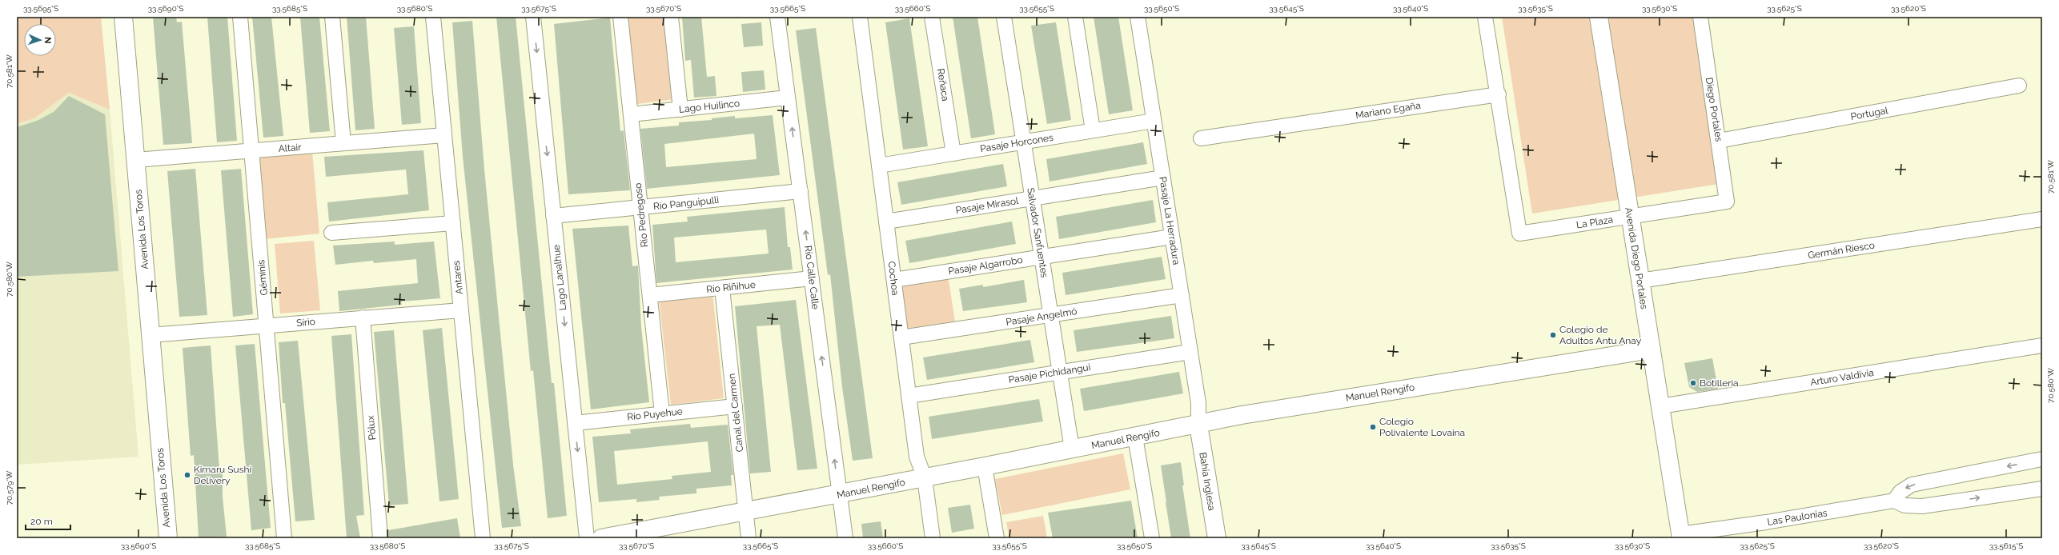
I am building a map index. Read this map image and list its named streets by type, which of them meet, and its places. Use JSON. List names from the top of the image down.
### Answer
{
  "streets": {
    "street": [
      "Reñaca",
      "Lago Huilinco",
      "Diego Portales",
      "Mariano Egaña",
      "Portugal",
      "Pasaje Horcones",
      "Altair",
      "Río Panguipulli",
      "Pasaje Mirasol",
      "Río Pedregoso",
      "Pasaje La Herradura",
      "La Plaza",
      "Avenida Los Toros",
      "Salvador Sanfuentes",
      "Germán Riesco",
      "Avenida Diego Portales",
      "Pasaje Algarrobo",
      "Géminis",
      "Antares",
      "Lago Lanalhue",
      "Río Calle Calle",
      "Cochoa",
      "Río Riñihue",
      "Pasaje Angelmó",
      "Sirio",
      "Pasaje Pichidangui",
      "Arturo Valdivia",
      "Manuel Rengifo",
      "Canal del Carmen",
      "Río Puyehue",
      "Pólux",
      "Bahía Inglesa",
      "Las Paulonias"
    ]
  },
  "crossings": [
    ["Reñaca", "Pasaje Horcones"],
    ["Lago Huilinco", "Río Pedregoso"],
    ["Lago Huilinco", "Río Calle Calle"],
    ["Diego Portales", "Portugal"],
    ["Diego Portales", "La Plaza"],
    ["Mariano Egaña", "La Plaza"],
    ["Pasaje Horcones", "Pasaje La Herradura"],
    ["Pasaje Horcones", "Salvador Sanfuentes"],
    ["Pasaje Horcones", "Cochoa"],
    ["Altair", "Avenida Los Toros"],
    ["Altair", "Géminis"],
    ["Altair", "Antares"],
    ["Río Panguipulli", "Río Pedregoso"],
    ["Río Panguipulli", "Lago Lanalhue"],
    ["Río Panguipulli", "Río Calle Calle"],
    ["Pasaje Mirasol", "Pasaje La Herradura"],
    ["Pasaje Mirasol", "Salvador Sanfuentes"],
    ["Pasaje Mirasol", "Cochoa"],
    ["Río Pedregoso", "Río Riñihue"],
    ["Río Pedregoso", "Río Puyehue"],
    ["Pasaje La Herradura", "Pasaje Algarrobo"],
    ["Pasaje La Herradura", "Pasaje Angelmó"],
    ["Pasaje La Herradura", "Pasaje Pichidangui"],
    ["Pasaje La Herradura", "Manuel Rengifo"],
    ["Pasaje La Herradura", "Bahía Inglesa"],
    ["La Plaza", "Avenida Diego Portales"],
    ["Avenida Los Toros", "Sirio"],
    ["Salvador Sanfuentes", "Pasaje Algarrobo"],
    ["Salvador Sanfuentes", "Pasaje Angelmó"],
    ["Salvador Sanfuentes", "Pasaje Pichidangui"],
    ["Salvador Sanfuentes", "Manuel Rengifo"],
    ["Germán Riesco", "Avenida Diego Portales"],
    ["Avenida Diego Portales", "Arturo Valdivia"],
    ["Avenida Diego Portales", "Manuel Rengifo"],
    ["Avenida Diego Portales", "Las Paulonias"],
    ["Pasaje Algarrobo", "Cochoa"],
    ["Géminis", "Sirio"],
    ["Antares", "Sirio"],
    ["Lago Lanalhue", "Río Puyehue"],
    ["Río Calle Calle", "Río Riñihue"],
    ["Río Calle Calle", "Manuel Rengifo"],
    ["Cochoa", "Pasaje Angelmó"],
    ["Cochoa", "Pasaje Pichidangui"],
    ["Cochoa", "Manuel Rengifo"],
    ["Río Riñihue", "Canal del Carmen"],
    ["Sirio", "Pólux"],
    ["Manuel Rengifo", "Canal del Carmen"],
    ["Manuel Rengifo", "Bahía Inglesa"],
    ["Canal del Carmen", "Río Puyehue"]
  ],
  "one_way": ["Lago Lanalhue", "Río Calle Calle"],
  "places": [
    "Colegio de Adultos Antu Anay",
    "Botilleria",
    "Colegio Polivalente Lovaina",
    "Kimaru Sushi Delivery"
  ],
  "scale_bar": "20 m",
  "north": "right",
  "coordinates": [
    "33.5695°S",
    "33.5690°S",
    "33.5685°S",
    "33.5680°S",
    "33.5675°S",
    "33.5670°S",
    "33.5665°S",
    "33.5660°S",
    "33.5655°S",
    "33.5650°S",
    "33.5645°S",
    "33.5640°S",
    "33.5635°S",
    "33.5630°S",
    "33.5625°S",
    "33.5620°S",
    "70.581°W",
    "70.580°W",
    "70.579°W",
    "33.5615°S"
  ]
}
